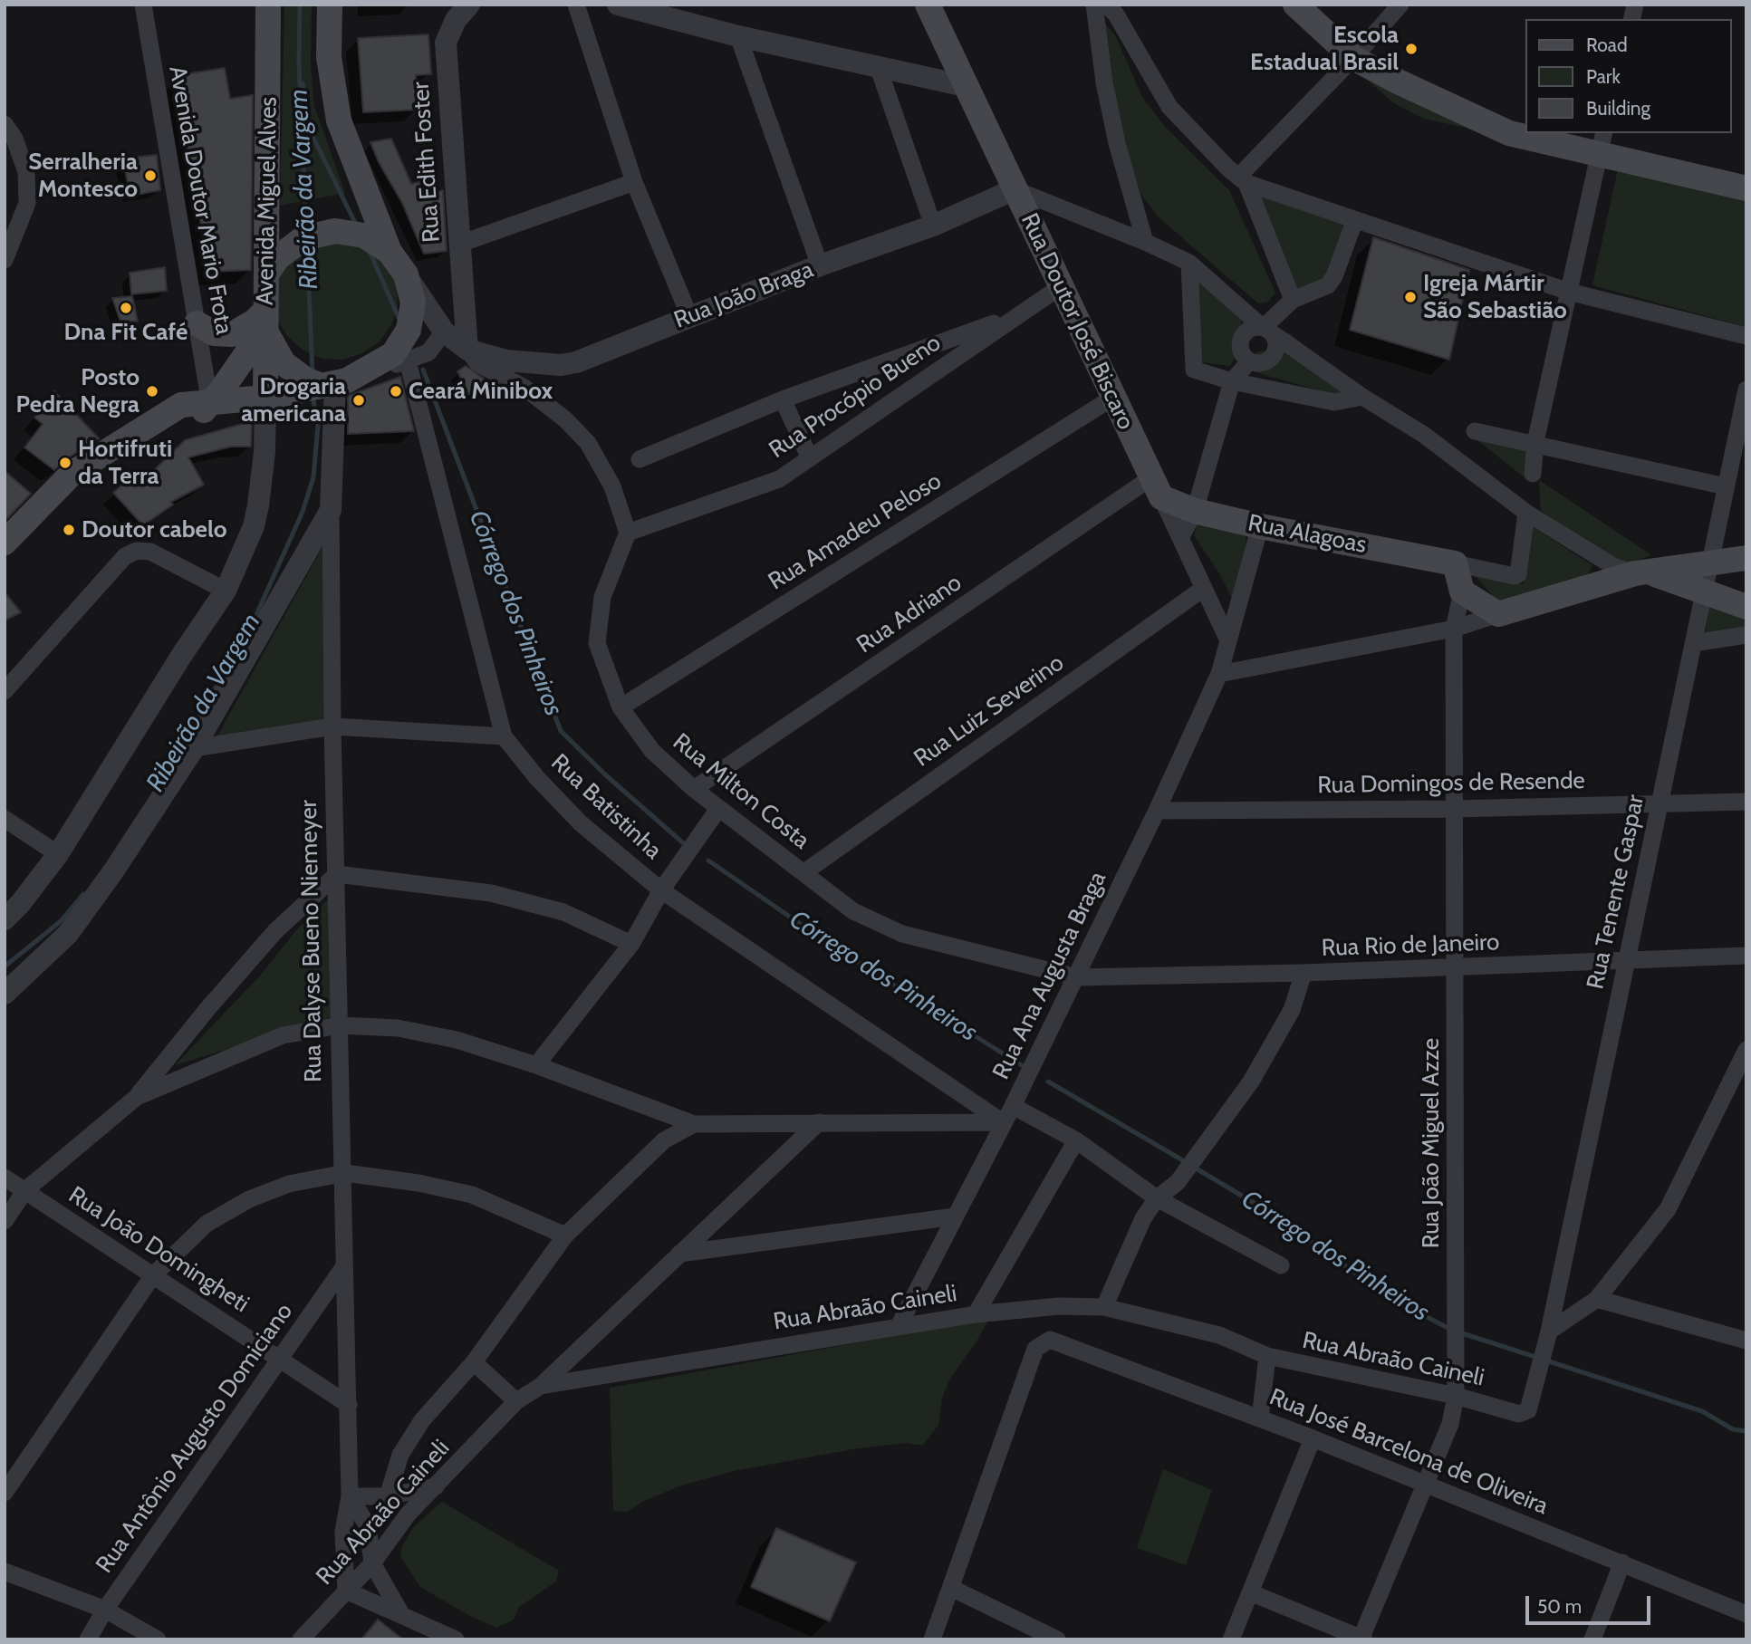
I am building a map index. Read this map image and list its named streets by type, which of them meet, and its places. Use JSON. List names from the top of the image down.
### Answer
{
  "streets": {
    "main road": ["Avenida Miguel Alves", "Rua Doutor José Biscaro", "Rua Alagoas"],
    "street": [
      "Rua Edith Foster",
      "Avenida Doutor Mario Frota",
      "Rua João Braga",
      "Rua Procópio Bueno",
      "Rua Amadeu Peloso",
      "Rua Adriano",
      "Rua Luiz Severino",
      "Rua Domingos de Resende",
      "Rua Milton Costa",
      "Rua Batistinha",
      "Rua Tenente Gaspar",
      "Rua Dalyse Bueno Niemeyer",
      "Rua Rio de Janeiro",
      "Rua Ana Augusta Braga",
      "Rua João Miguel Azze",
      "Rua João Domingheti",
      "Rua Abraão Caineli",
      "Rua Antônio Augusto Domiciano",
      "Rua José Barcelona de Oliveira"
    ]
  },
  "crossings": [
    ["Rua Edith Foster", "Rua João Braga"],
    ["Avenida Miguel Alves", "Rua Dalyse Bueno Niemeyer"],
    ["Rua João Braga", "Rua Doutor José Biscaro"],
    ["Rua Doutor José Biscaro", "Rua Procópio Bueno"],
    ["Rua Doutor José Biscaro", "Rua Amadeu Peloso"],
    ["Rua Doutor José Biscaro", "Rua Alagoas"],
    ["Rua Doutor José Biscaro", "Rua Adriano"],
    ["Rua Doutor José Biscaro", "Rua Luiz Severino"],
    ["Rua Doutor José Biscaro", "Rua Ana Augusta Braga"],
    ["Rua Procópio Bueno", "Rua Milton Costa"],
    ["Rua Amadeu Peloso", "Rua Milton Costa"],
    ["Rua Alagoas", "Rua Adriano"],
    ["Rua Alagoas", "Rua Ana Augusta Braga"],
    ["Rua Adriano", "Rua Milton Costa"],
    ["Rua Luiz Severino", "Rua Milton Costa"],
    ["Rua Domingos de Resende", "Rua Tenente Gaspar"],
    ["Rua Domingos de Resende", "Rua Ana Augusta Braga"],
    ["Rua Domingos de Resende", "Rua João Miguel Azze"],
    ["Rua Milton Costa", "Rua Rio de Janeiro"],
    ["Rua Milton Costa", "Rua Ana Augusta Braga"],
    ["Rua Batistinha", "Rua Ana Augusta Braga"],
    ["Rua Tenente Gaspar", "Rua Rio de Janeiro"],
    ["Rua Tenente Gaspar", "Rua Abraão Caineli"],
    ["Rua Dalyse Bueno Niemeyer", "Rua João Domingheti"],
    ["Rua Dalyse Bueno Niemeyer", "Rua Abraão Caineli"],
    ["Rua Dalyse Bueno Niemeyer", "Rua Antônio Augusto Domiciano"],
    ["Rua Rio de Janeiro", "Rua Ana Augusta Braga"],
    ["Rua Rio de Janeiro", "Rua João Miguel Azze"],
    ["Rua Ana Augusta Braga", "Rua Abraão Caineli"],
    ["Rua João Miguel Azze", "Rua Abraão Caineli"],
    ["Rua João Miguel Azze", "Rua José Barcelona de Oliveira"],
    ["Rua João Domingheti", "Rua Antônio Augusto Domiciano"]
  ],
  "water": ["Ribeirão da Vargem", "Córrego dos Pinheiros"],
  "places": [
    "Escola Estadual Brasil",
    "Serralheria Montesco",
    "Igreja Mártir São Sebastião",
    "Dna Fit Café",
    "Posto Pedra Negra",
    "Ceará Minibox",
    "Drogaria americana",
    "Hortifruti da Terra",
    "Doutor cabelo"
  ],
  "legend": ["Road", "Park", "Building"],
  "scale_bar": "50 m"
}
